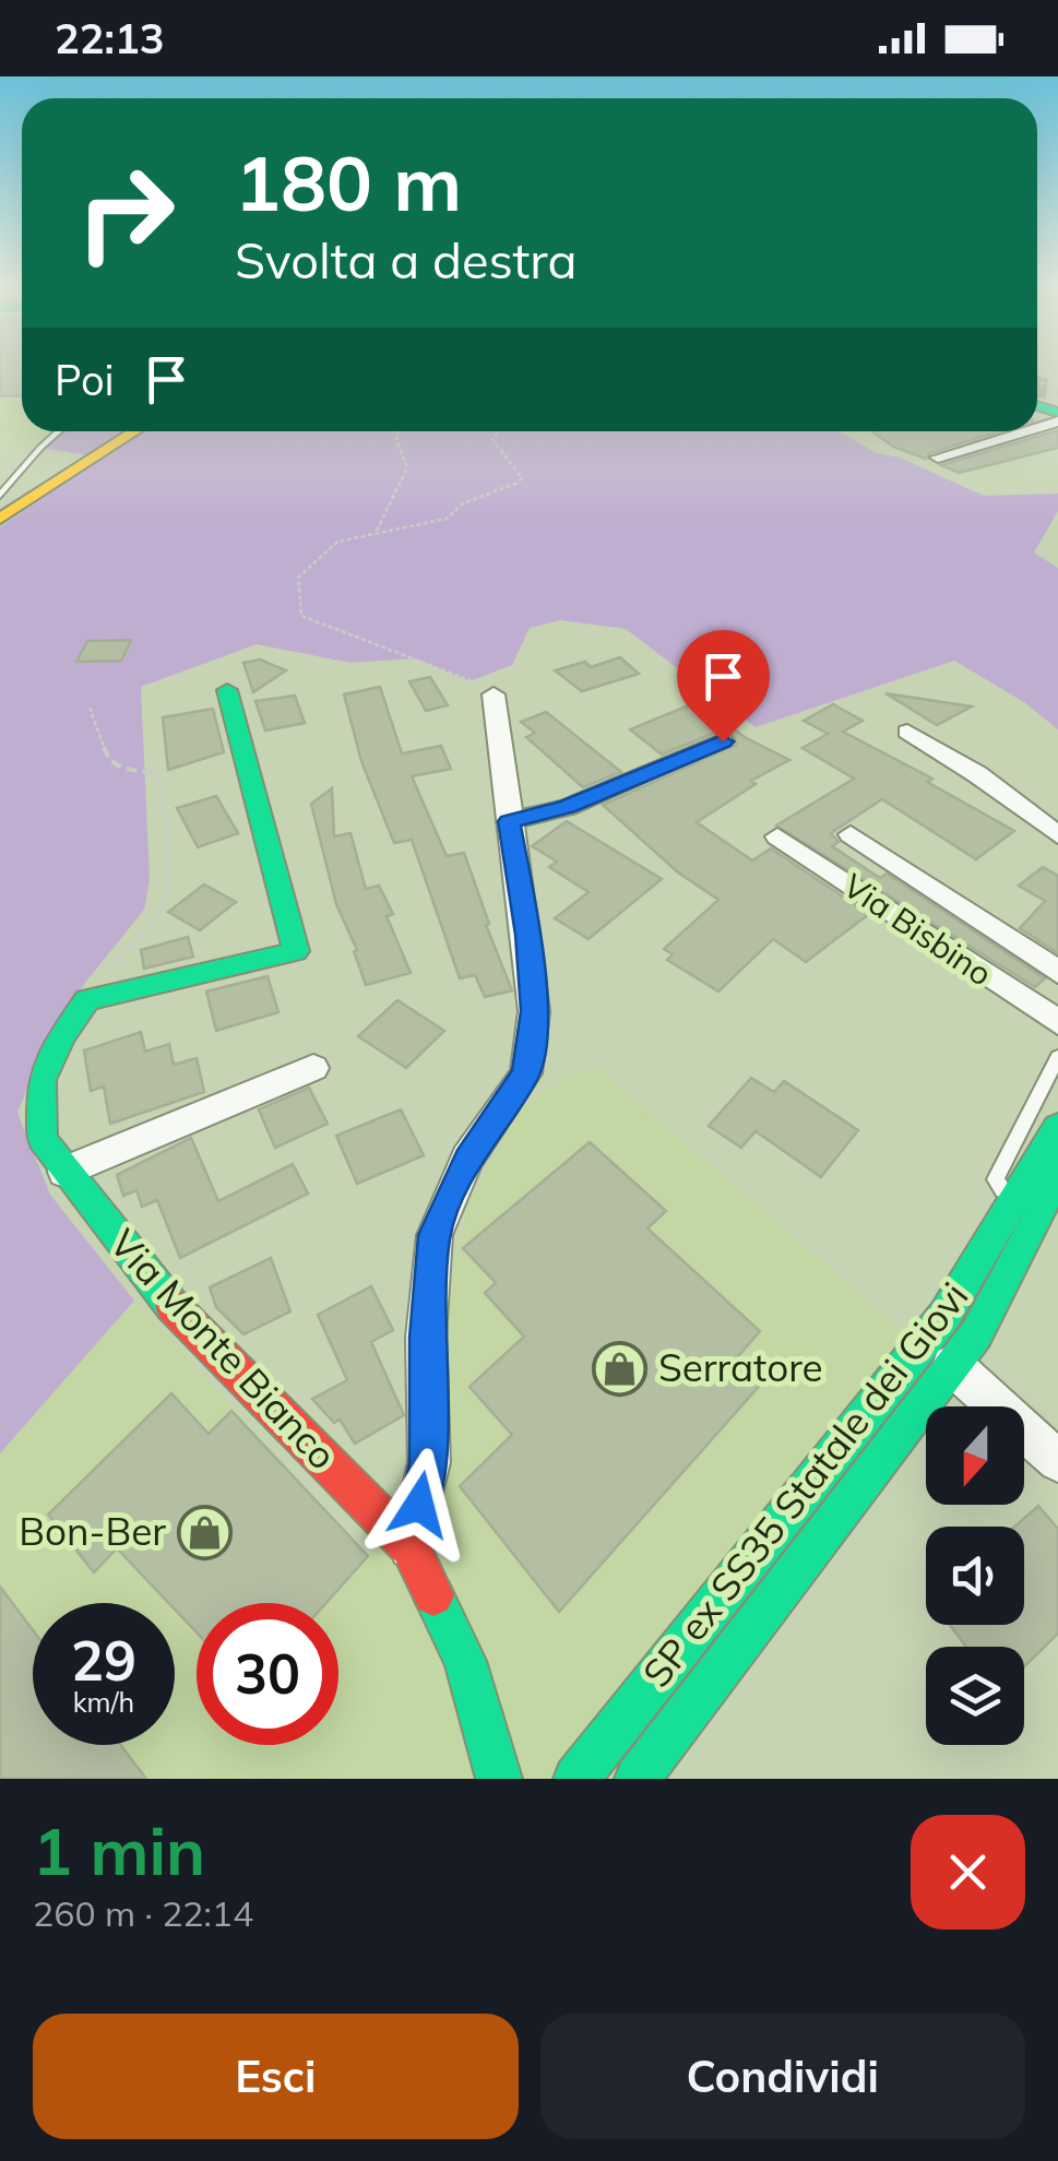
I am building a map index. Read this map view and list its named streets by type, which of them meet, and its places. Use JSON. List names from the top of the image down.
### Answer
{
  "streets": {
    "main road": ["Via Monte Bianco", "SP ex SS35 Statale dei Giovi"],
    "street": ["Via Bisbino"]
  },
  "places": {
    "shop": ["Serratore", "Bon-Ber"]
  },
  "north": "bottom",
  "page": {
    "status": "22:13",
    "turn": ["180 m", "Svolta a destra"],
    "then": "Poi",
    "speed": "29 km/h",
    "limit": "30",
    "heading": ["1 min", "260 m · 22:14"],
    "buttons": ["Esci", "Condividi"]
  }
}
